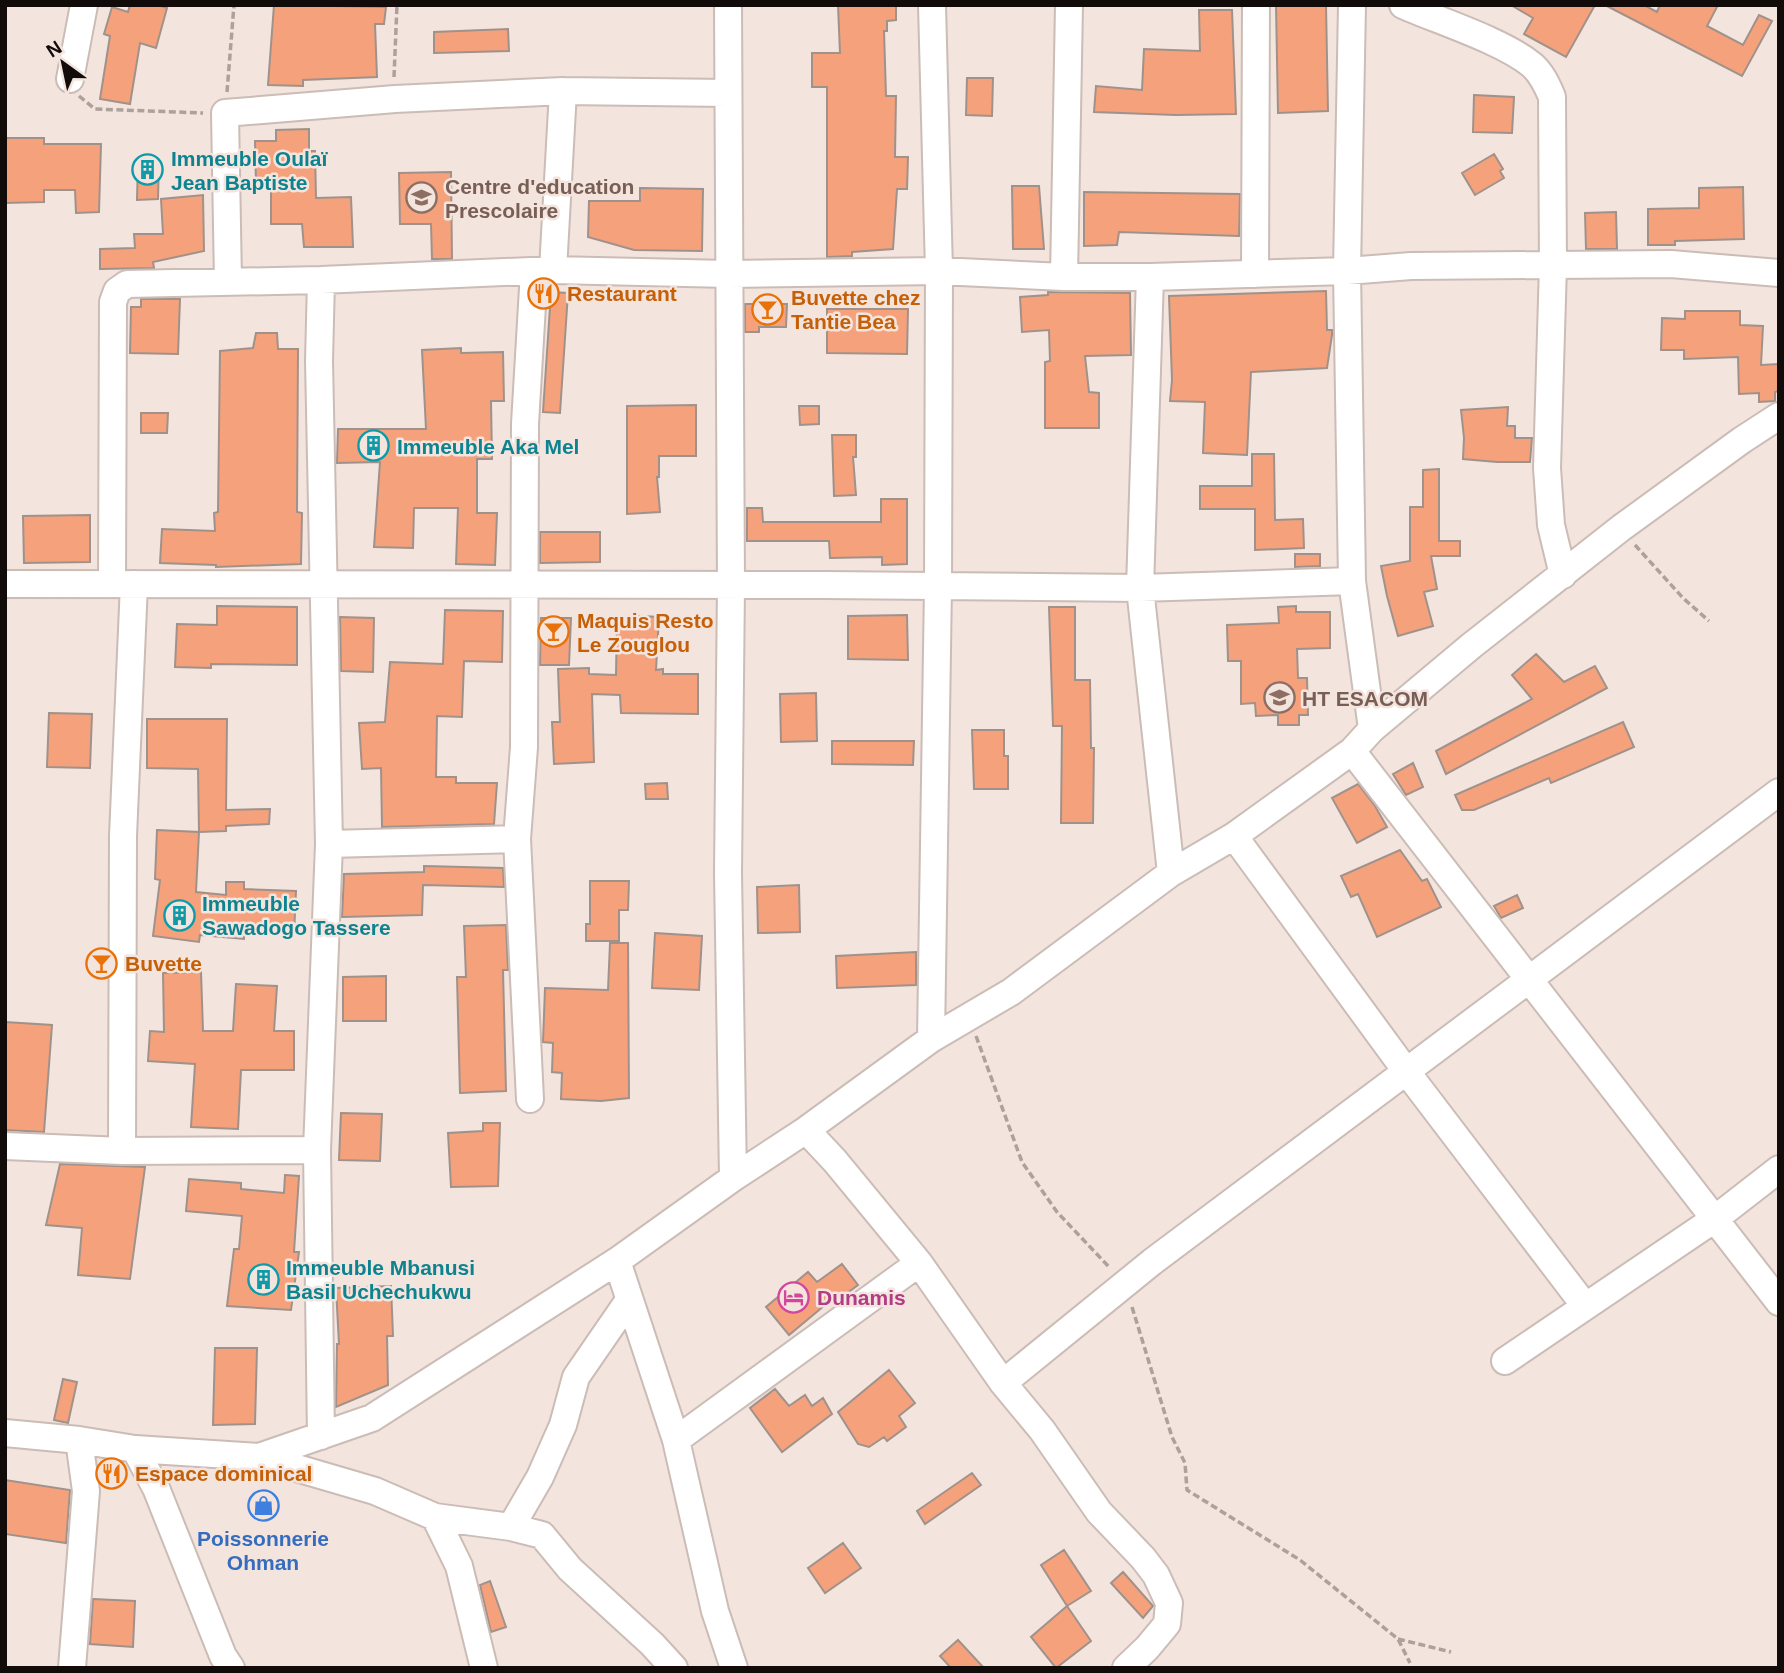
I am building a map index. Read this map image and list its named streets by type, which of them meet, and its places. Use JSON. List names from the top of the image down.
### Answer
{
  "places": {
    "building": [
      "Immeuble Oulaï Jean Baptiste",
      "Immeuble Aka Mel",
      "Immeuble Sawadogo Tassere",
      "Immeuble Mbanusi Basil Uchechukwu"
    ],
    "school or university": ["Centre d'education Prescolaire", "HT ESACOM"],
    "restaurant": ["Restaurant", "Espace dominical"],
    "bar": ["Buvette chez Tantie Bea", "Maquis Resto Le Zouglou", "Buvette"],
    "hotel": ["Dunamis"],
    "shop": ["Poissonnerie Ohman"]
  },
  "north": "top left"
}
